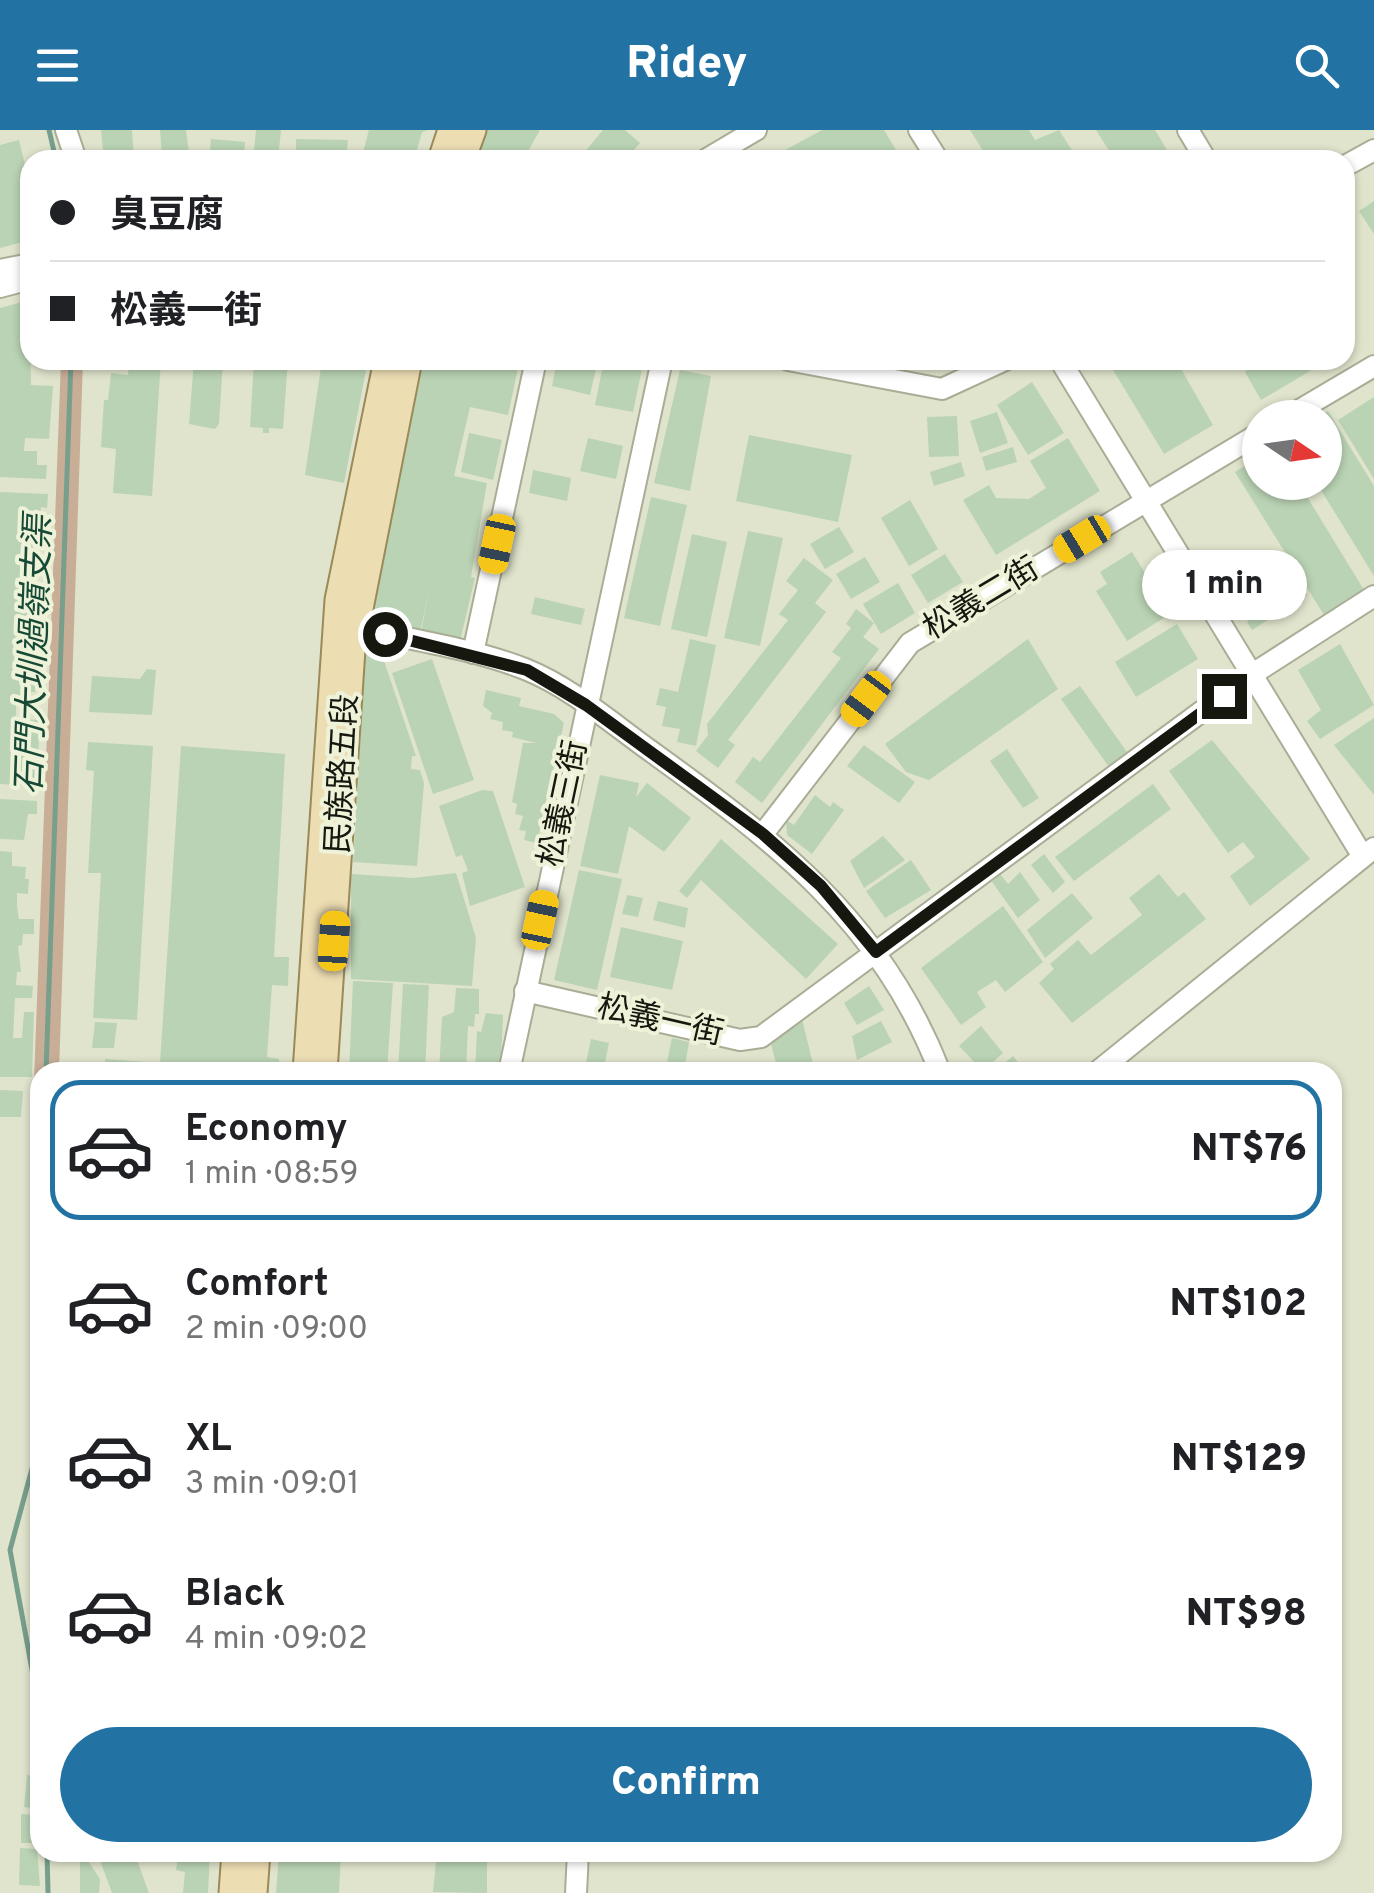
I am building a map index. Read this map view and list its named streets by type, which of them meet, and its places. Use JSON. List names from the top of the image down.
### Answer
{
  "streets": {
    "main road": ["民族路五段"],
    "street": ["松義二街", "松義三街", "松義一街"]
  },
  "crossings": [
    ["松義三街", "松義一街"]
  ],
  "water": ["石門大圳過嶺支渠"],
  "north": "right",
  "page": {
    "header": "Ridey",
    "banner": ["臭豆腐", "松義一街"],
    "bubble": "1 min",
    "list": [
      {
        "name": "Economy",
        "note": "1 min · 08:59",
        "value": "NT$76"
      },
      {
        "name": "Comfort",
        "note": "2 min · 09:00",
        "value": "NT$102"
      },
      {
        "name": "XL",
        "note": "3 min · 09:01",
        "value": "NT$129"
      },
      {
        "name": "Black",
        "note": "4 min · 09:02",
        "value": "NT$98"
      }
    ],
    "buttons": "Confirm"
  }
}
